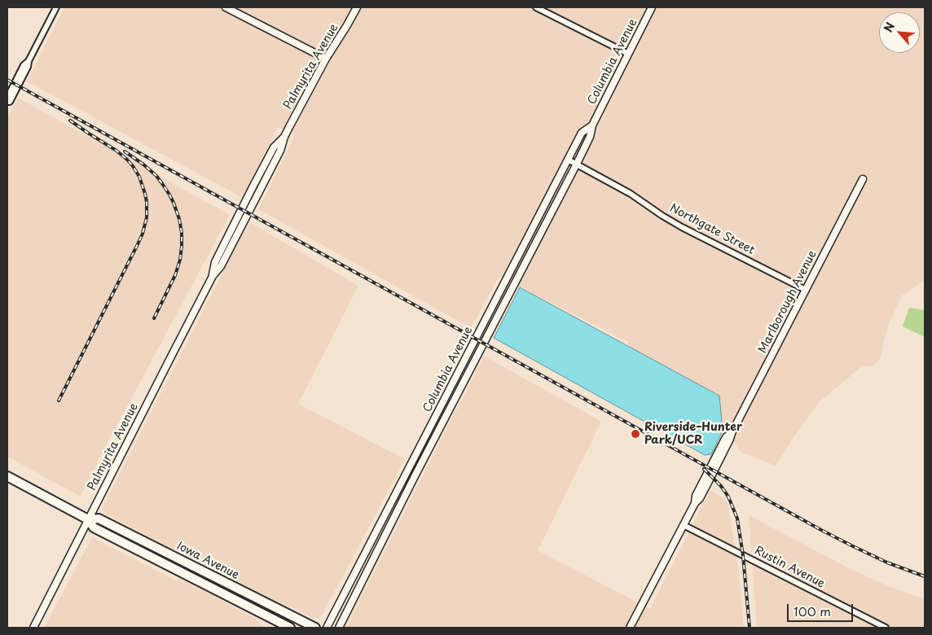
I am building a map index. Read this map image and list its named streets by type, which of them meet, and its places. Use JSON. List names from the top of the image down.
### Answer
{
  "streets": {
    "main road": ["Iowa Avenue"],
    "street": [
      "Columbia Avenue",
      "Palmyrita Avenue",
      "Northgate Street",
      "Marlborough Avenue",
      "Rustin Avenue"
    ]
  },
  "crossings": [
    ["Columbia Avenue", "Northgate Street"],
    ["Palmyrita Avenue", "Iowa Avenue"],
    ["Northgate Street", "Marlborough Avenue"],
    ["Marlborough Avenue", "Rustin Avenue"]
  ],
  "places": ["Riverside–Hunter Park/UCR"],
  "scale_bar": "100 m",
  "north": "top left"
}
